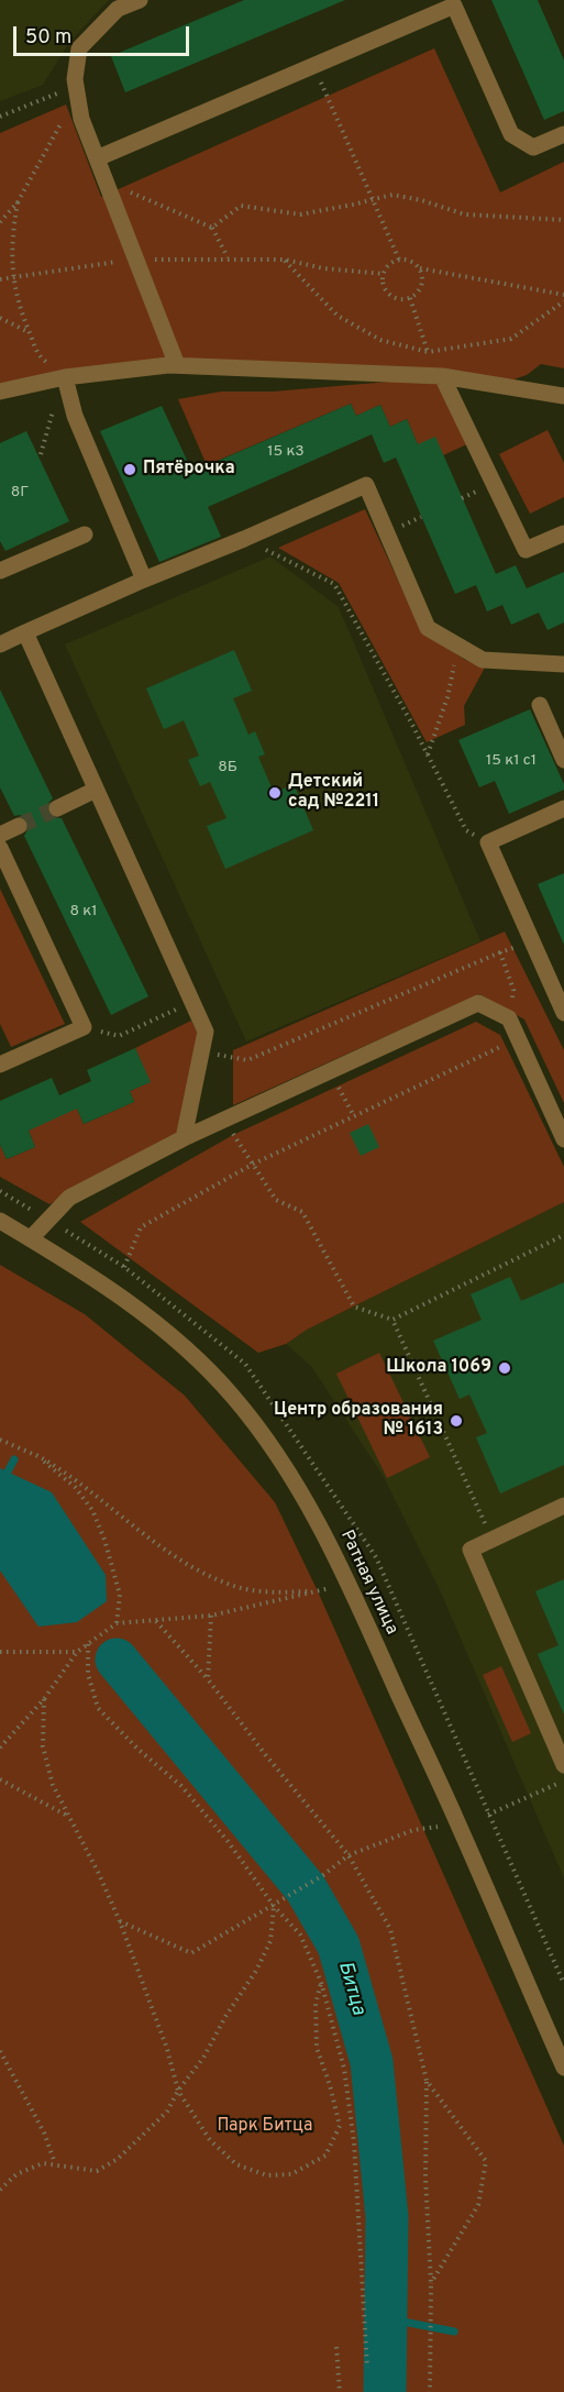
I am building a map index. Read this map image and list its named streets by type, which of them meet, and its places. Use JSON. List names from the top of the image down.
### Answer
{
  "streets": {
    "street": ["Ратная улица"]
  },
  "water": ["Битца"],
  "parks": ["Парк Битца"],
  "places": [
    "Пятёрочка",
    "Детский сад №2211",
    "Школа 1069",
    "Центр образования № 1613"
  ],
  "house_numbers": [
    "15 к3",
    "8Г",
    "15 к1 с1",
    "8Б",
    "8 к1"
  ],
  "scale_bar": "50 m"
}
